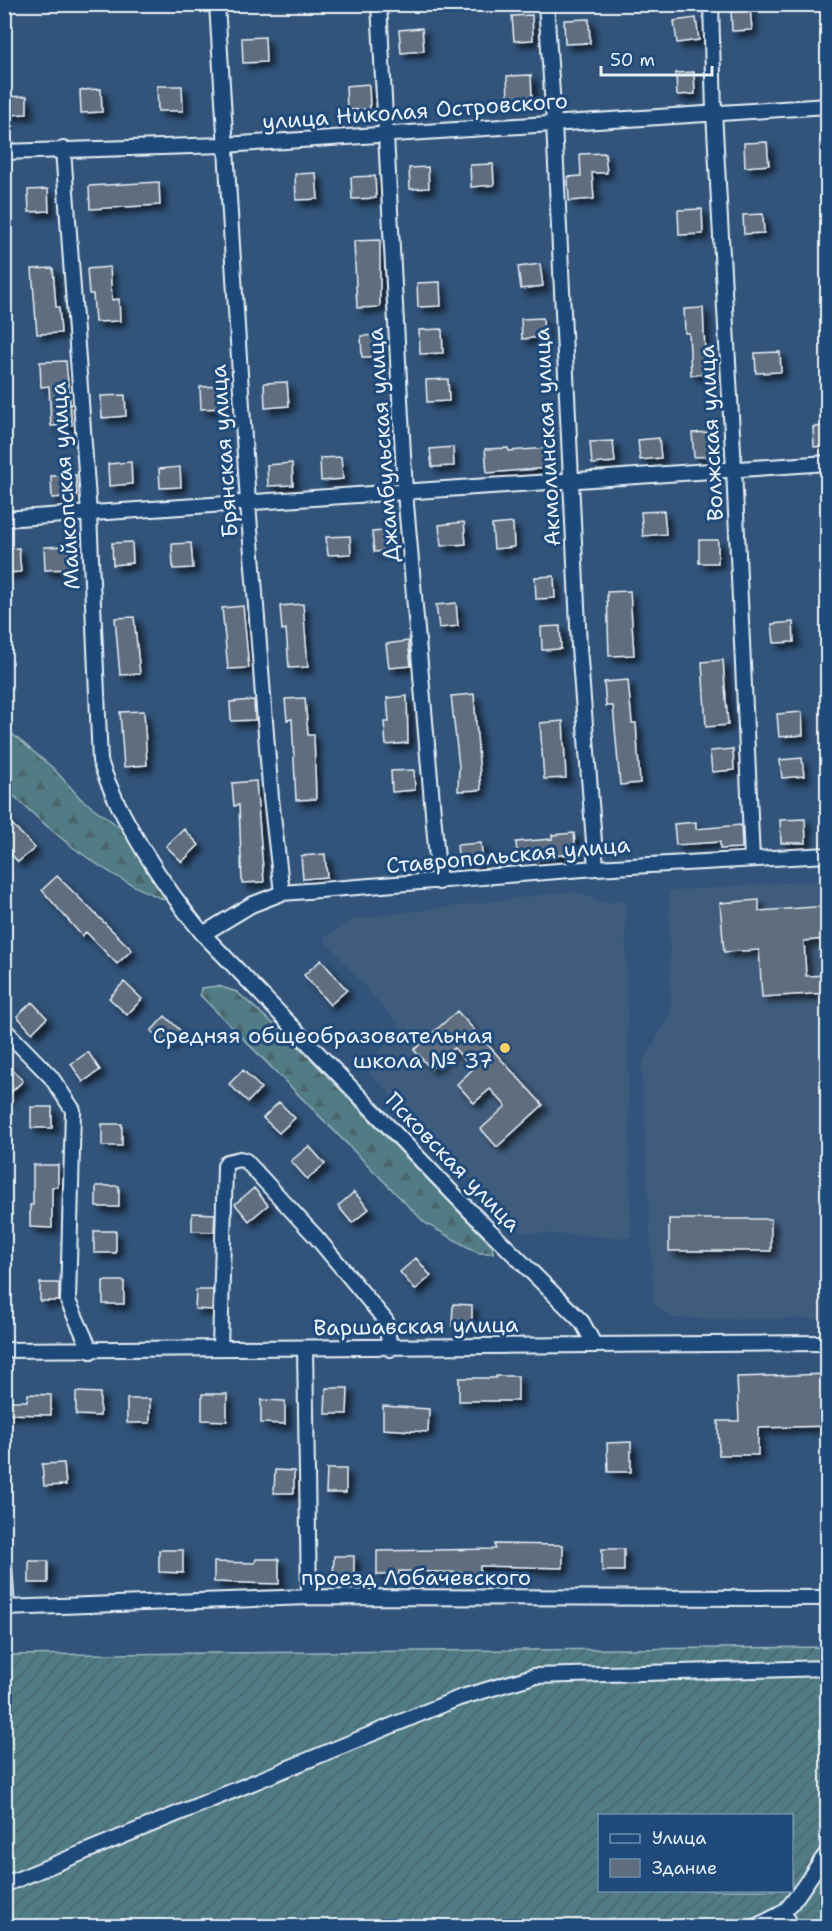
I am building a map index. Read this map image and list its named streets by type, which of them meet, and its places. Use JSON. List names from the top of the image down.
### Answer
{
  "streets": {
    "street": [
      "улица Николая Островского",
      "Волжская улица",
      "Акмолинская улица",
      "Джамбульская улица",
      "Брянская улица",
      "Майкопская улица",
      "Ставропольская улица",
      "Псковская улица",
      "Варшавская улица",
      "проезд Лобачевского"
    ]
  },
  "crossings": [
    ["улица Николая Островского", "Волжская улица"],
    ["улица Николая Островского", "Акмолинская улица"],
    ["улица Николая Островского", "Джамбульская улица"],
    ["улица Николая Островского", "Брянская улица"],
    ["улица Николая Островского", "Майкопская улица"],
    ["Волжская улица", "Ставропольская улица"],
    ["Акмолинская улица", "Ставропольская улица"],
    ["Джамбульская улица", "Ставропольская улица"],
    ["Брянская улица", "Ставропольская улица"],
    ["Майкопская улица", "Псковская улица"],
    ["Ставропольская улица", "Псковская улица"],
    ["Псковская улица", "Варшавская улица"]
  ],
  "places": ["Средняя общеобразовательная школа № 37"],
  "legend": ["Улица", "Здание"],
  "scale_bar": "50 m"
}
